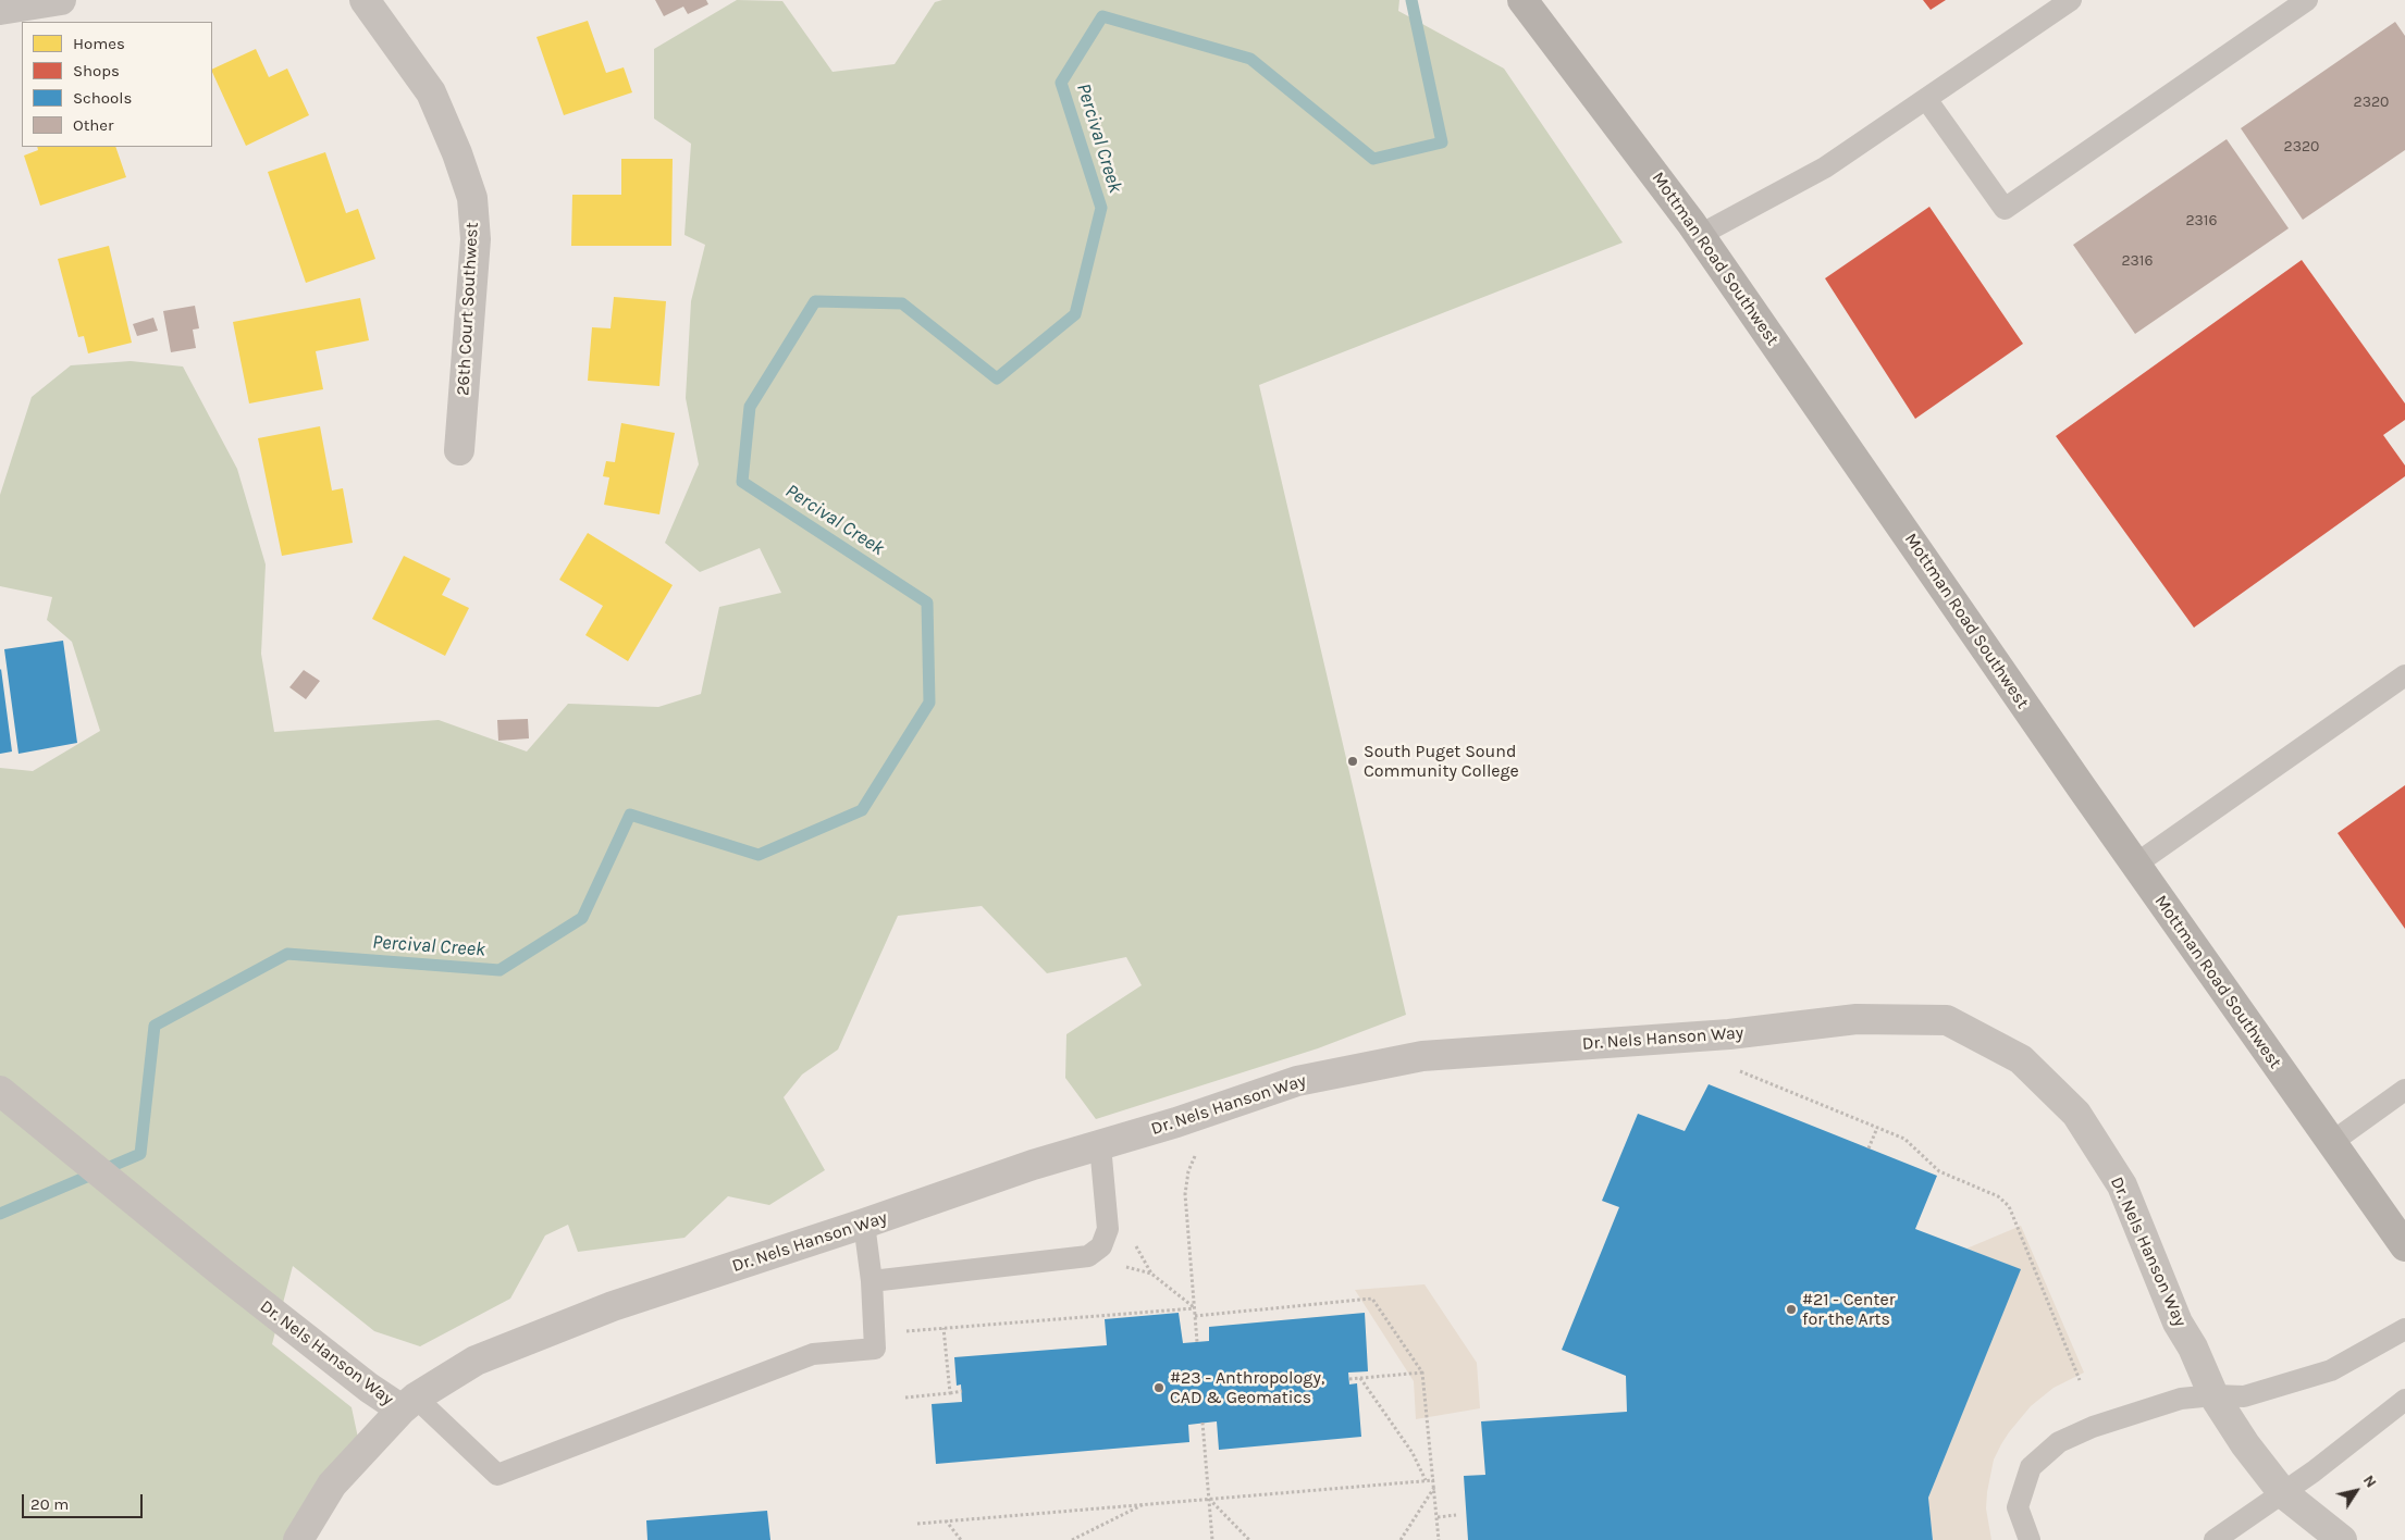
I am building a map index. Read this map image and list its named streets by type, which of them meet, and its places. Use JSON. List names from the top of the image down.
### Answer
{
  "streets": {
    "street": ["Mottman Road Southwest", "26th Court Southwest", "Dr. Nels Hanson Way"]
  },
  "water": ["Percival Creek"],
  "places": ["South Puget Sound Community College", "#21 - Center for the Arts", "#23 - Anthropology, CAD & Geomatics"],
  "house_numbers": [
    "2320",
    "2320",
    "2316",
    "2316"
  ],
  "legend": [
    "Homes",
    "Shops",
    "Schools",
    "Other"
  ],
  "scale_bar": "20 m",
  "north": "top right"
}
